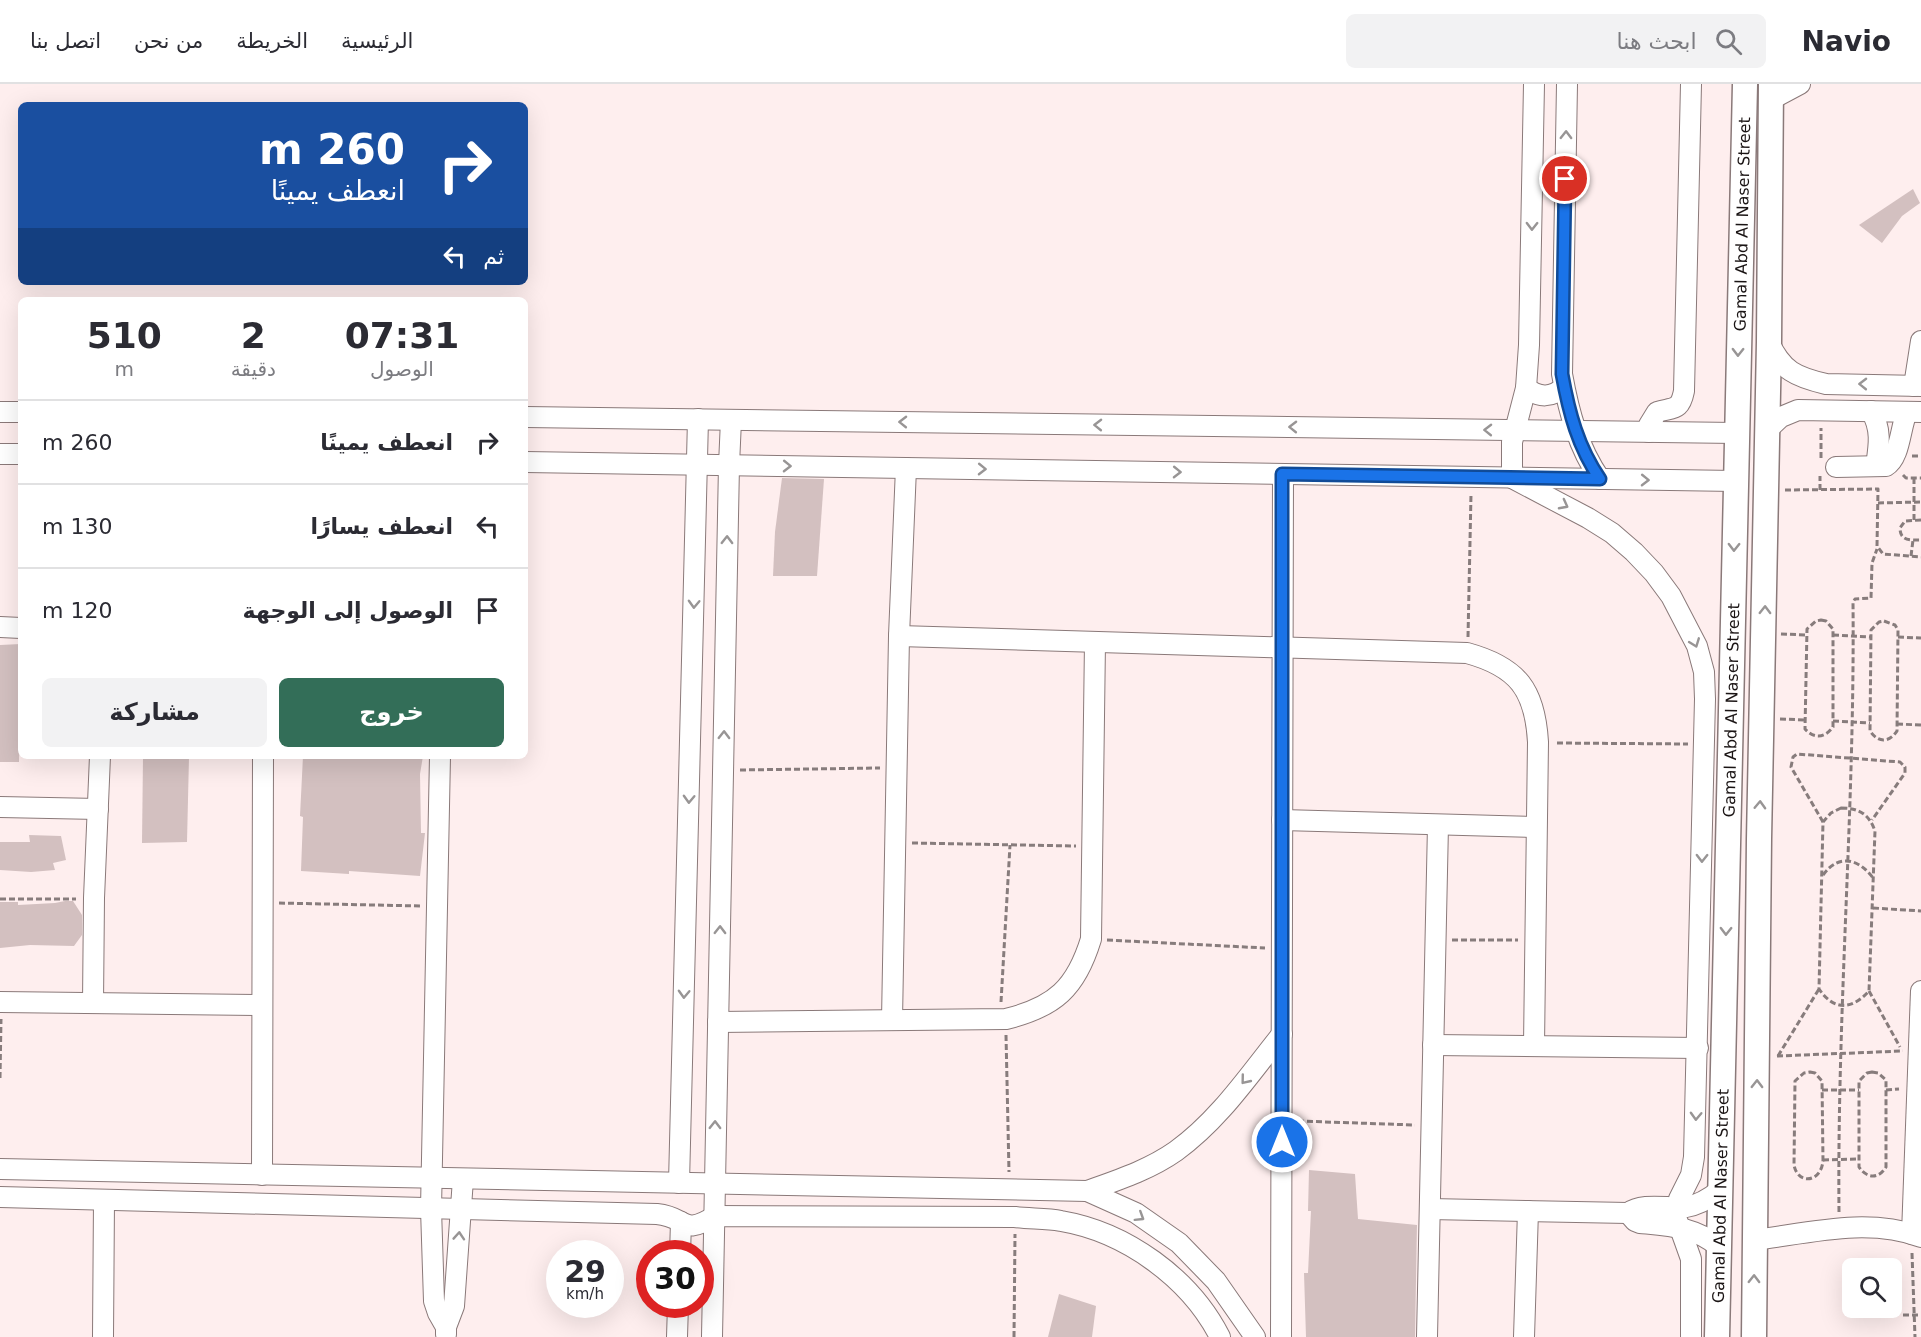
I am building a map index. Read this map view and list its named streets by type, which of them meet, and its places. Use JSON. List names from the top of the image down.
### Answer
{
  "streets": {
    "main road": ["Gamal Abd Al Naser Street"]
  },
  "page": {
    "header": "Navio",
    "search": "ابحث هنا",
    "nav": [
      "الرئيسية",
      "الخريطة",
      "من نحن",
      "اتصل بنا"
    ],
    "turn": ["260 m", "انعطف يمينًا"],
    "then": "ثم",
    "eta": [
      "07:31",
      "الوصول",
      "2",
      "دقيقة",
      "510",
      "m"
    ],
    "list": [
      {
        "name": "انعطف يمينًا",
        "value": "260 m"
      },
      {
        "name": "انعطف يسارًا",
        "value": "130 m"
      },
      {
        "name": "الوصول إلى الوجهة",
        "value": "120 m"
      }
    ],
    "buttons": ["خروج", "مشاركة"],
    "speed": "29 km/h",
    "limit": "30"
  }
}
